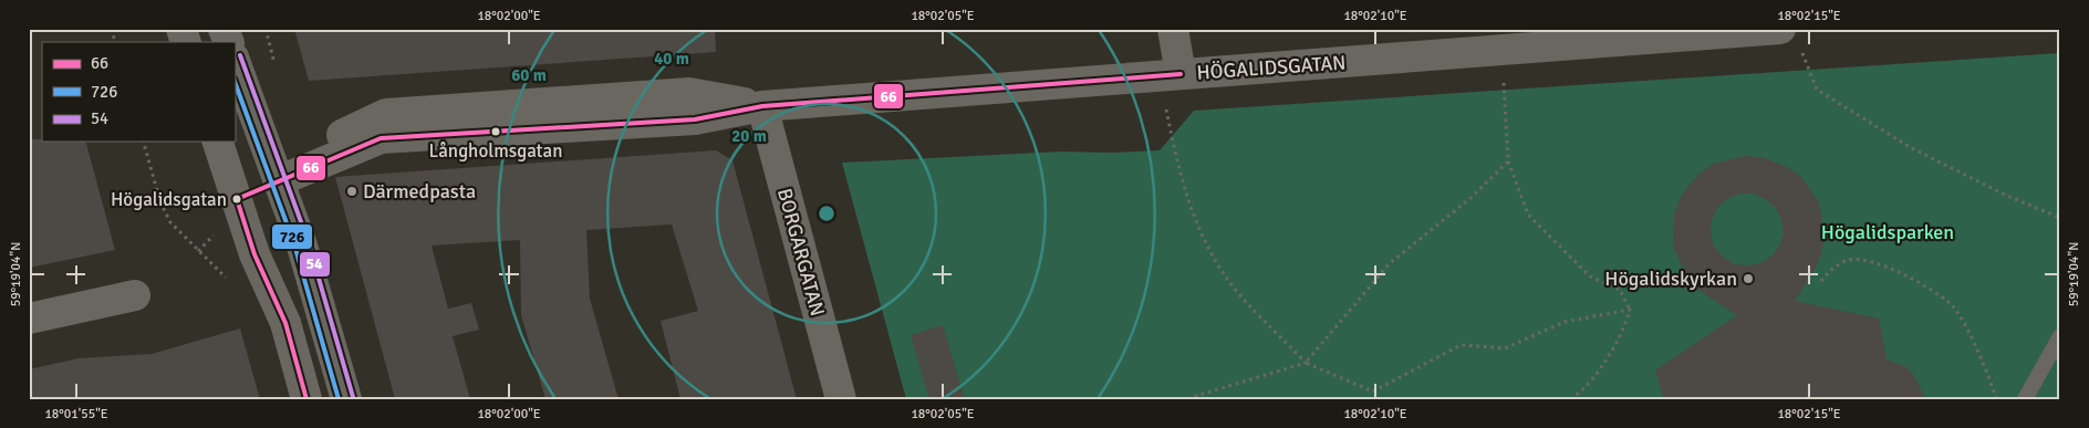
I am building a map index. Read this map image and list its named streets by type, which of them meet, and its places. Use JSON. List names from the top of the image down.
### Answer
{
  "streets": {
    "street": ["HÖGALIDSGATAN", "BORGARGATAN"]
  },
  "crossings": [
    ["HÖGALIDSGATAN", "BORGARGATAN"]
  ],
  "parks": ["Högalidsparken"],
  "places": [
    "Långholmsgatan",
    "Därmedpasta",
    "Högalidsgatan",
    "Högalidskyrkan"
  ],
  "lines": ["transit line 54", "transit line 66", "transit line 726"],
  "legend": ["66", "726", "54"],
  "coordinates": [
    "18°02'00\"E",
    "18°02'05\"E",
    "18°02'10\"E",
    "18°02'15\"E",
    "59°19'04\"N",
    "18°01'55\"E"
  ],
  "rings": ["40 m", "60 m", "20 m"]
}
